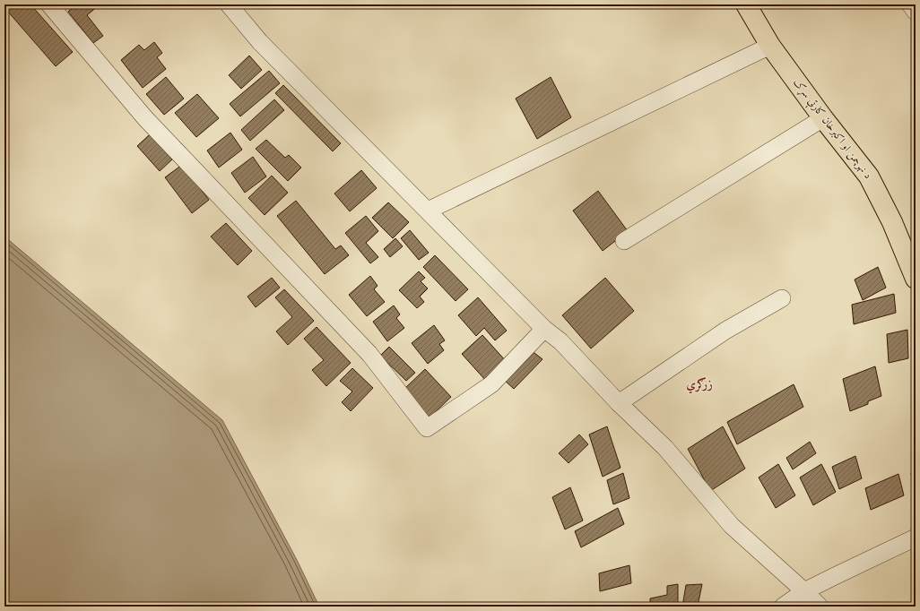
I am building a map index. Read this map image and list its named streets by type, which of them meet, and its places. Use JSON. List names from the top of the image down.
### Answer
{
  "streets": {
    "main road": ["د نهرچمن او اکبرخان کارتې سړک"]
  },
  "districts": ["زرګري"]
}
